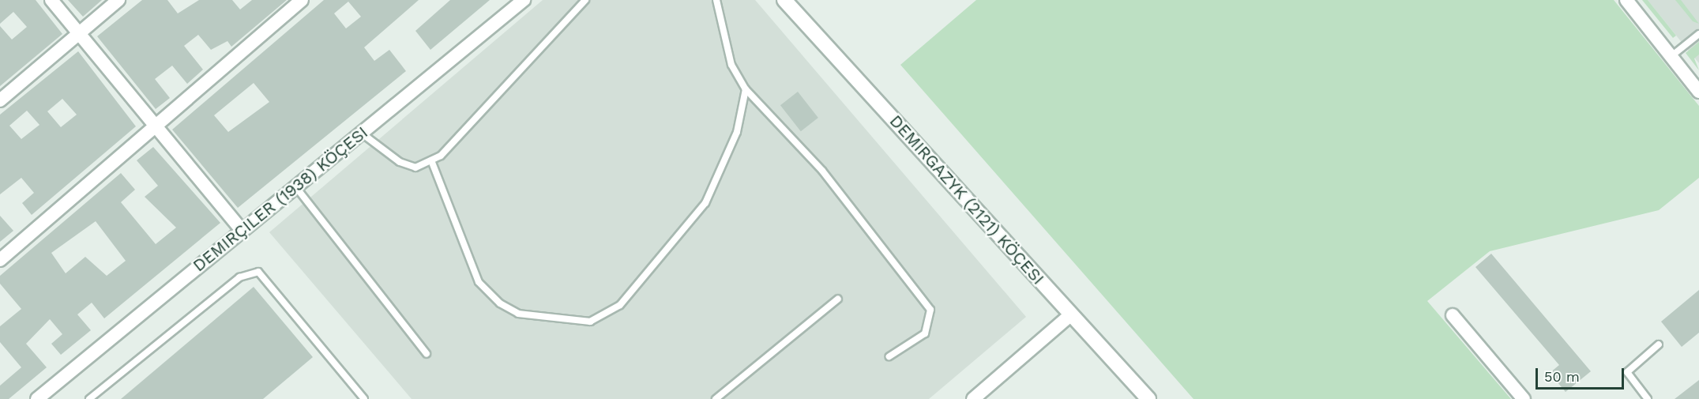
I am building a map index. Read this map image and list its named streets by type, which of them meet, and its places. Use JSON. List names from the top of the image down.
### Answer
{
  "streets": {
    "street": ["DEMIRÇILER (1938) KÖÇESI", "DEMIRGAZYK (2121) KÖÇESI"]
  },
  "scale_bar": "50 m"
}
